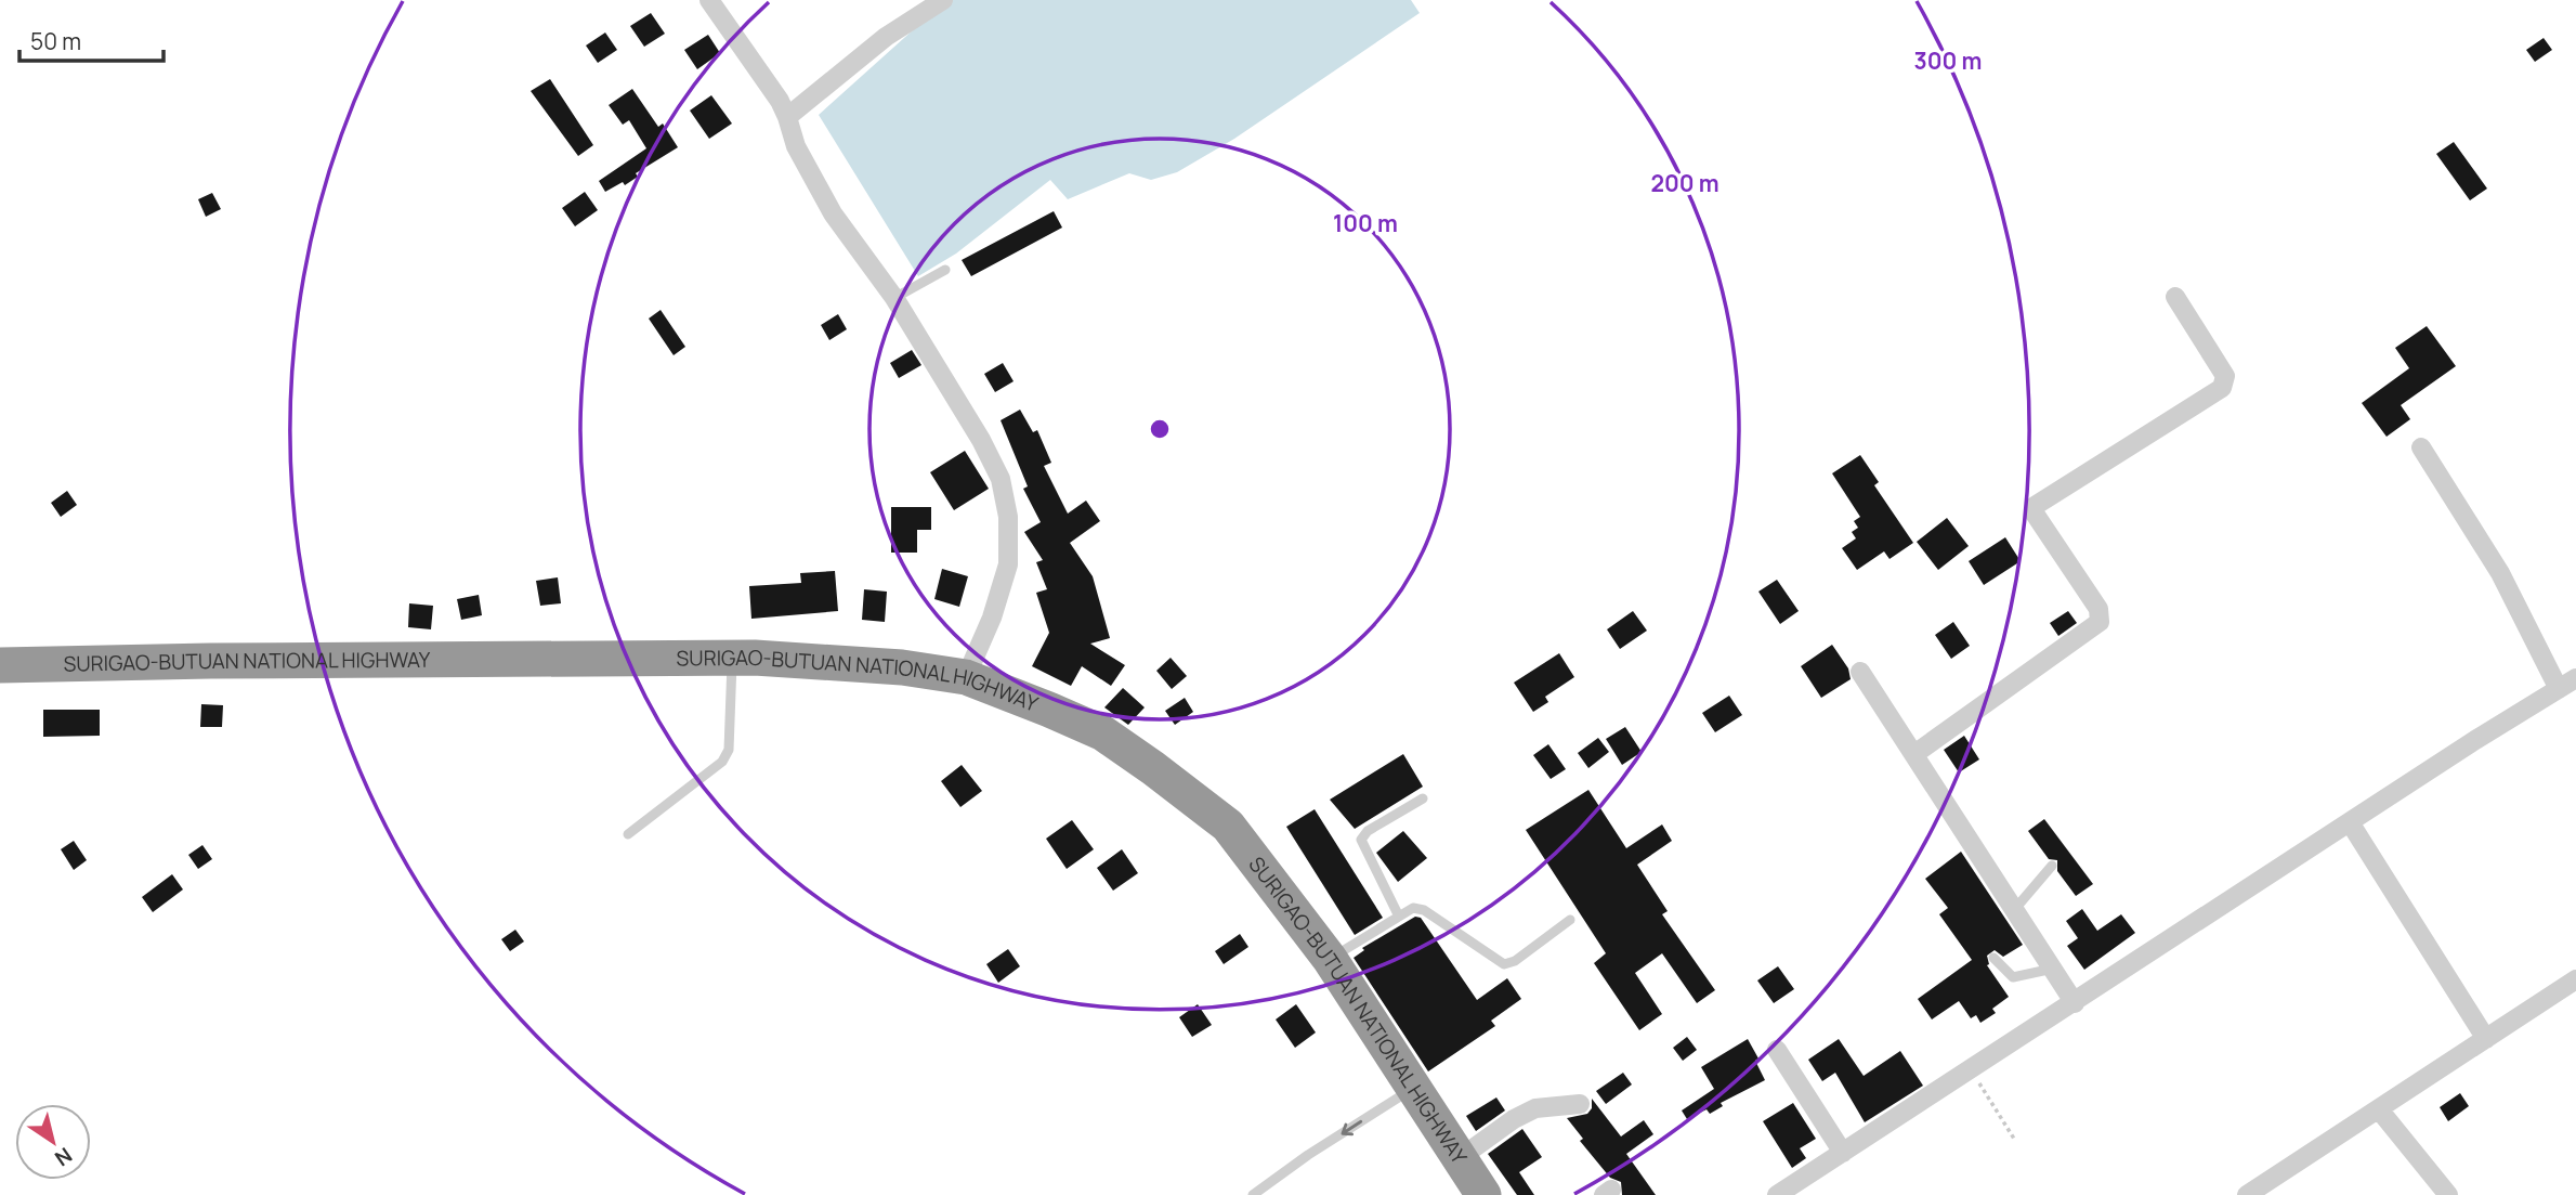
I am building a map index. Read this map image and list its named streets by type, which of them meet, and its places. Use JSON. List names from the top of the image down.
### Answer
{
  "streets": {
    "highway": ["SURIGAO-BUTUAN NATIONAL HIGHWAY"]
  },
  "scale_bar": "50 m",
  "north": "bottom right",
  "rings": ["300 m", "200 m", "100 m"]
}
